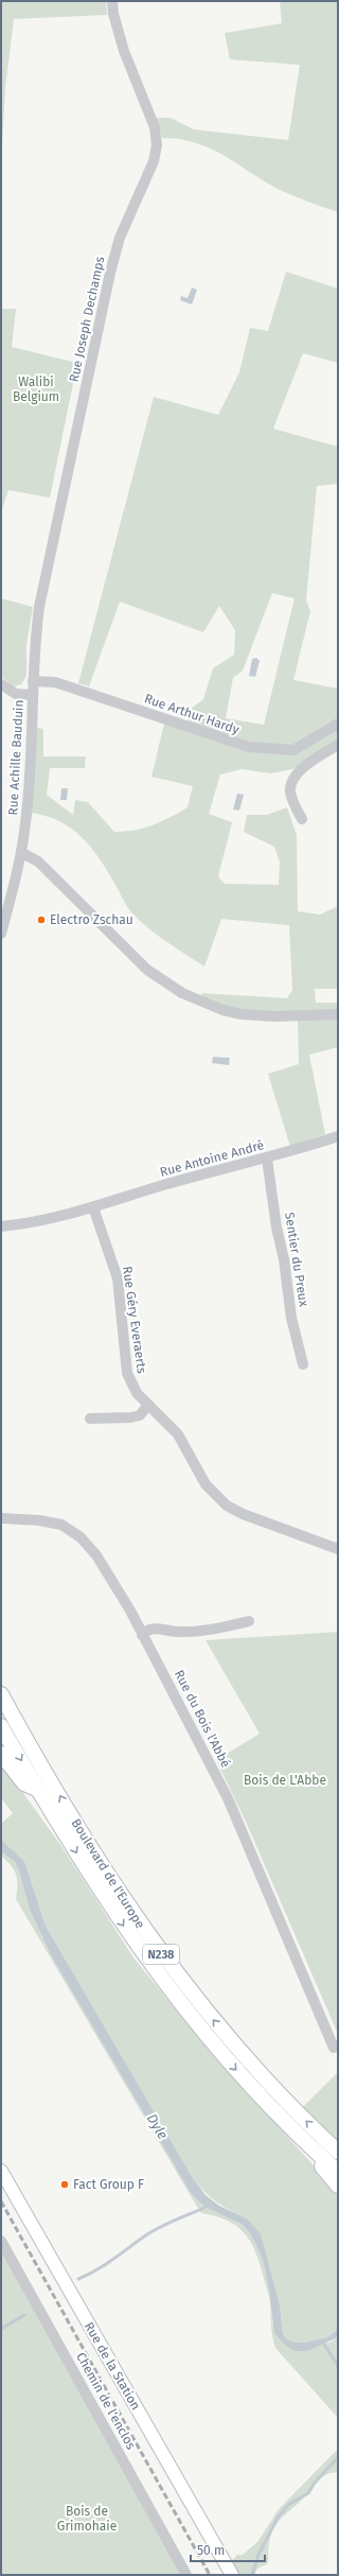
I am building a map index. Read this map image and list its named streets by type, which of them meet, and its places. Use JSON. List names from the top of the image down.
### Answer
{
  "streets": {
    "highway": ["Boulevard de l'Europe", "N238"],
    "main road": ["Rue de la Station"],
    "street": [
      "Rue Joseph Dechamps",
      "Rue Arthur Hardy",
      "Rue Achille Bauduin",
      "Rue Antoine André",
      "Sentier du Preux",
      "Rue Géry Everaerts",
      "Rue du Bois l'Abbé",
      "Chemin de l'enclos"
    ]
  },
  "crossings": [
    ["Rue Joseph Dechamps", "Rue Arthur Hardy"],
    ["Rue Joseph Dechamps", "Rue Achille Bauduin"],
    ["Rue Arthur Hardy", "Rue Achille Bauduin"],
    ["Rue Antoine André", "Sentier du Preux"],
    ["Rue Antoine André", "Rue Géry Everaerts"]
  ],
  "water": ["Dyle"],
  "parks": ["Walibi Belgium", "Bois de L'Abbe", "Bois de Grimohaie"],
  "places": ["Electro Zschau", "Fact Group F"],
  "scale_bar": "50 m"
}
